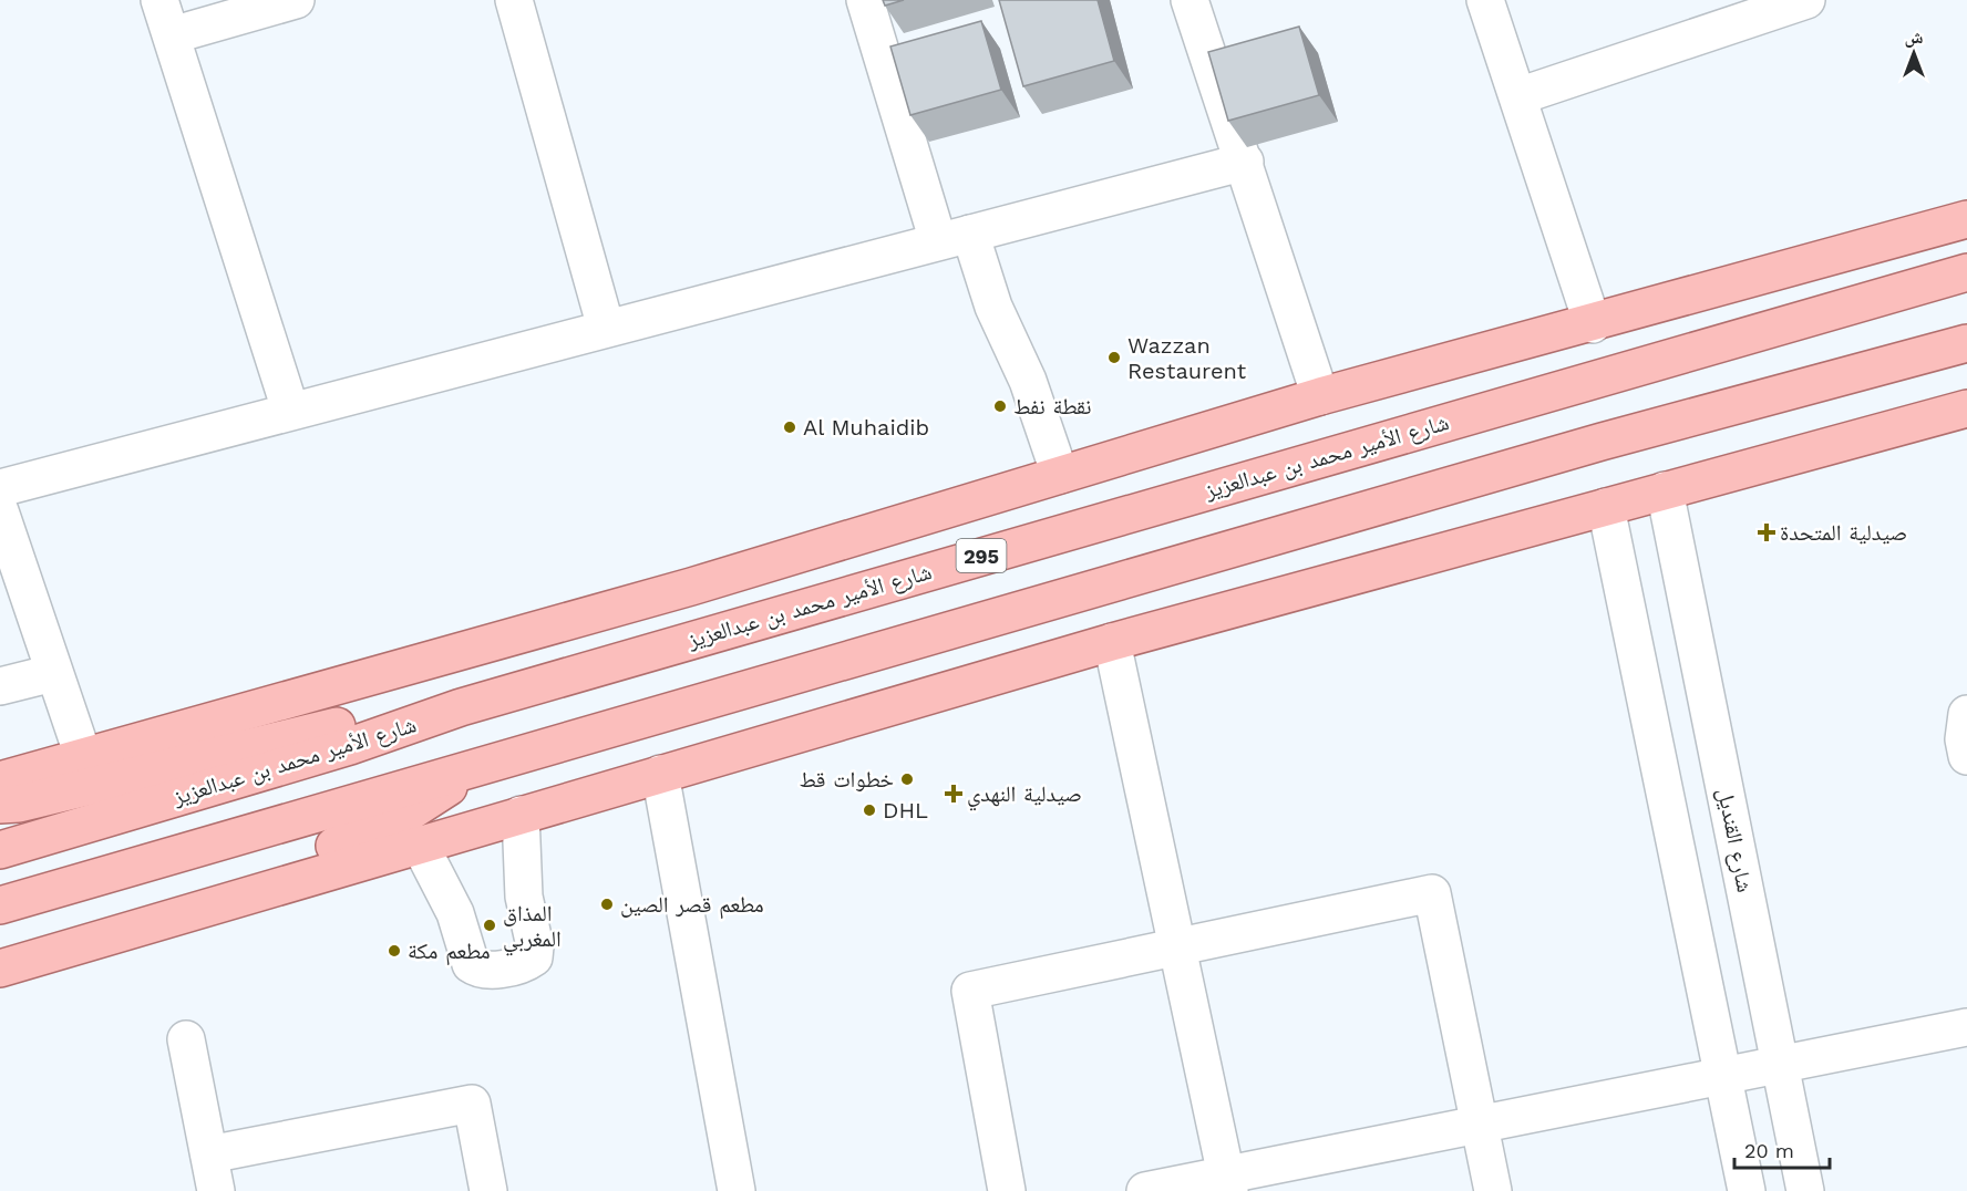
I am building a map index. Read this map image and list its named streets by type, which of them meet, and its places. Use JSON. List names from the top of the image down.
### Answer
{
  "streets": {
    "main road": ["شارع الأمير محمد بن عبدالعزيز", "295"],
    "street": ["شارع القنديل"]
  },
  "places": {
    "other": [
      "Wazzan Restaurent",
      "نقطة نفط",
      "Al Muhaidib",
      "خطوات قط",
      "DHL",
      "مطعم قصر الصين",
      "المذاق المغربي",
      "مطعم مكة"
    ],
    "health": ["صيدلية المتحدة", "صيدلية النهدي"]
  },
  "scale_bar": "20 m",
  "north": "top"
}
